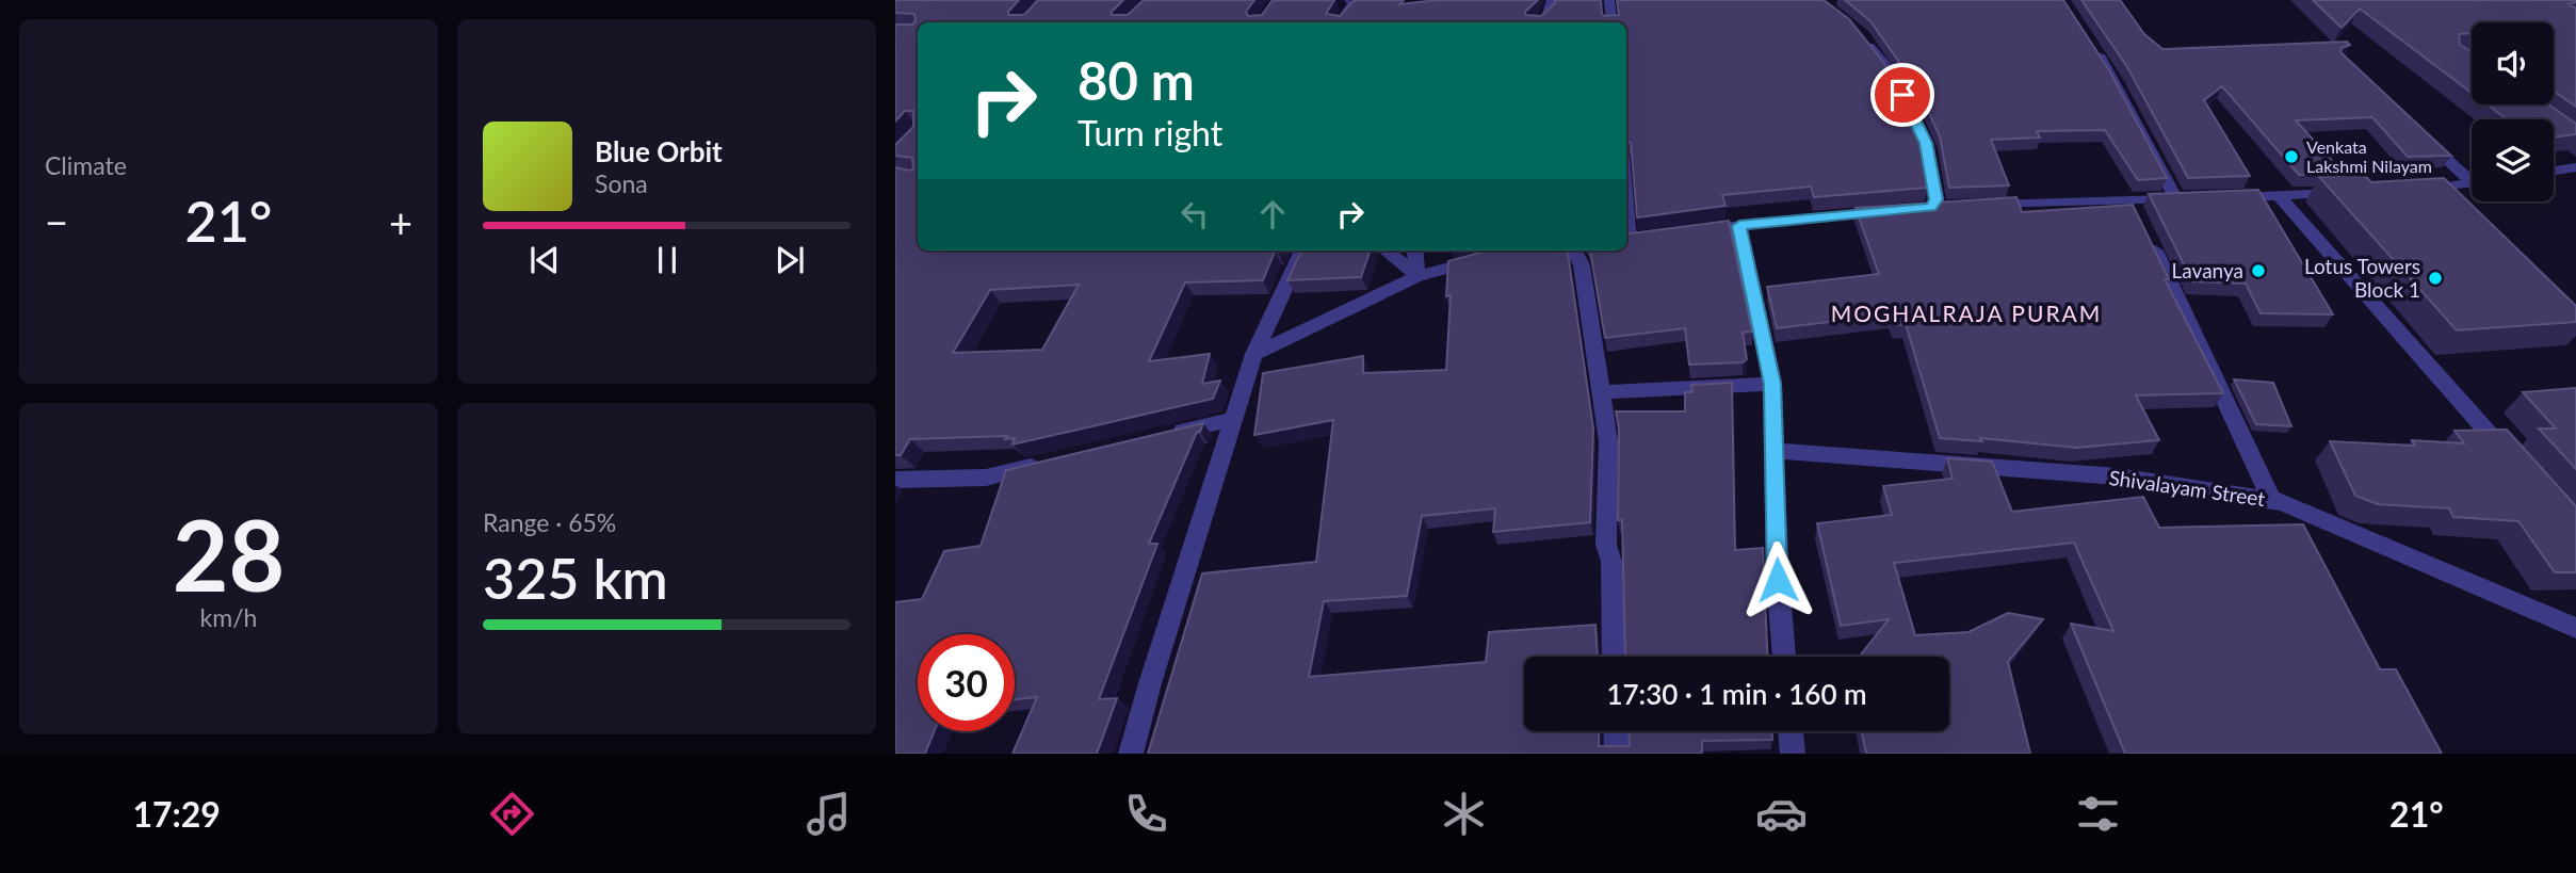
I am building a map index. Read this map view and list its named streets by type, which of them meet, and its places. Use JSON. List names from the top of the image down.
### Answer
{
  "streets": {
    "street": ["Shivalayam Street"]
  },
  "districts": ["MOGHALRAJA PURAM"],
  "places": ["Venkata Lakshmi Nilayam", "Lavanya", "Lotus Towers Block 1"],
  "page": {
    "tile": [
      "Climate",
      ["28", "km/h"],
      ["Range · 65%", "325 km"]
    ],
    "turn": ["80 m", "Turn right"],
    "song": ["Blue Orbit", "Sona"],
    "heat": ["−", "21°", "+"],
    "limit": "30",
    "trip": "17:30 · 1 min · 160 m",
    "tabs": ["17:29", "21°"]
  }
}
